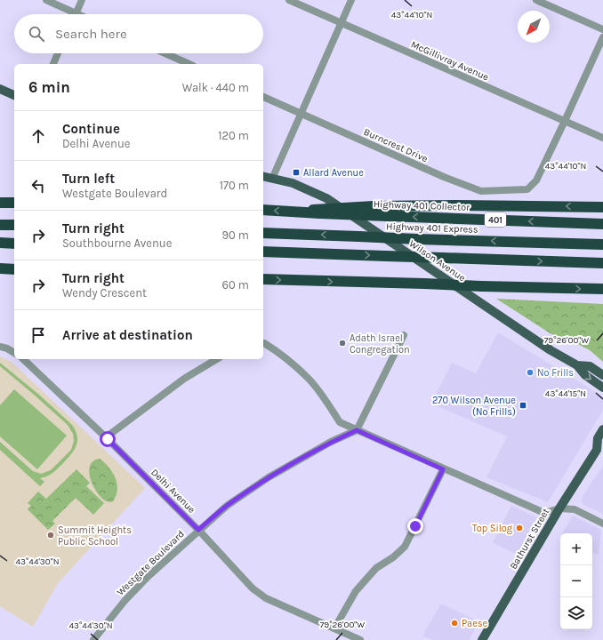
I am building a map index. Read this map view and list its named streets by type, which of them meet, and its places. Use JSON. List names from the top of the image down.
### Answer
{
  "streets": {
    "highway": ["Highway 401 Collector", "401", "Highway 401 Express"],
    "main road": ["Wilson Avenue", "Bathurst Street"],
    "street": [
      "McGillivray Avenue",
      "Burncrest Drive",
      "Delhi Avenue",
      "Westgate Boulevard"
    ]
  },
  "crossings": [
    ["McGillivray Avenue", "Burncrest Drive"],
    ["Delhi Avenue", "Westgate Boulevard"]
  ],
  "places": {
    "transit": ["Allard Avenue", "270 Wilson Avenue (No Frills)"],
    "other": [
      "Adath Israel Congregation",
      "No Frills",
      "Top Silog",
      "Summit Heights Public School",
      "Paese"
    ]
  },
  "north": "bottom left",
  "page": {
    "search": "Search here",
    "heading": ["6 min", "Walk · 440 m"],
    "list": [
      ["Continue", "Delhi Avenue", "120 m"],
      ["Turn left", "Westgate Boulevard", "170 m"],
      ["Turn right", "Southbourne Avenue", "90 m"],
      ["Turn right", "Wendy Crescent", "60 m"],
      "Arrive at destination"
    ],
    "map_buttons": ["+", "−"]
  },
  "coordinates": [
    "43°44'10\"N",
    "79°26'00\"W",
    "43°44'15\"N",
    "43°44'30\"N"
  ]
}
